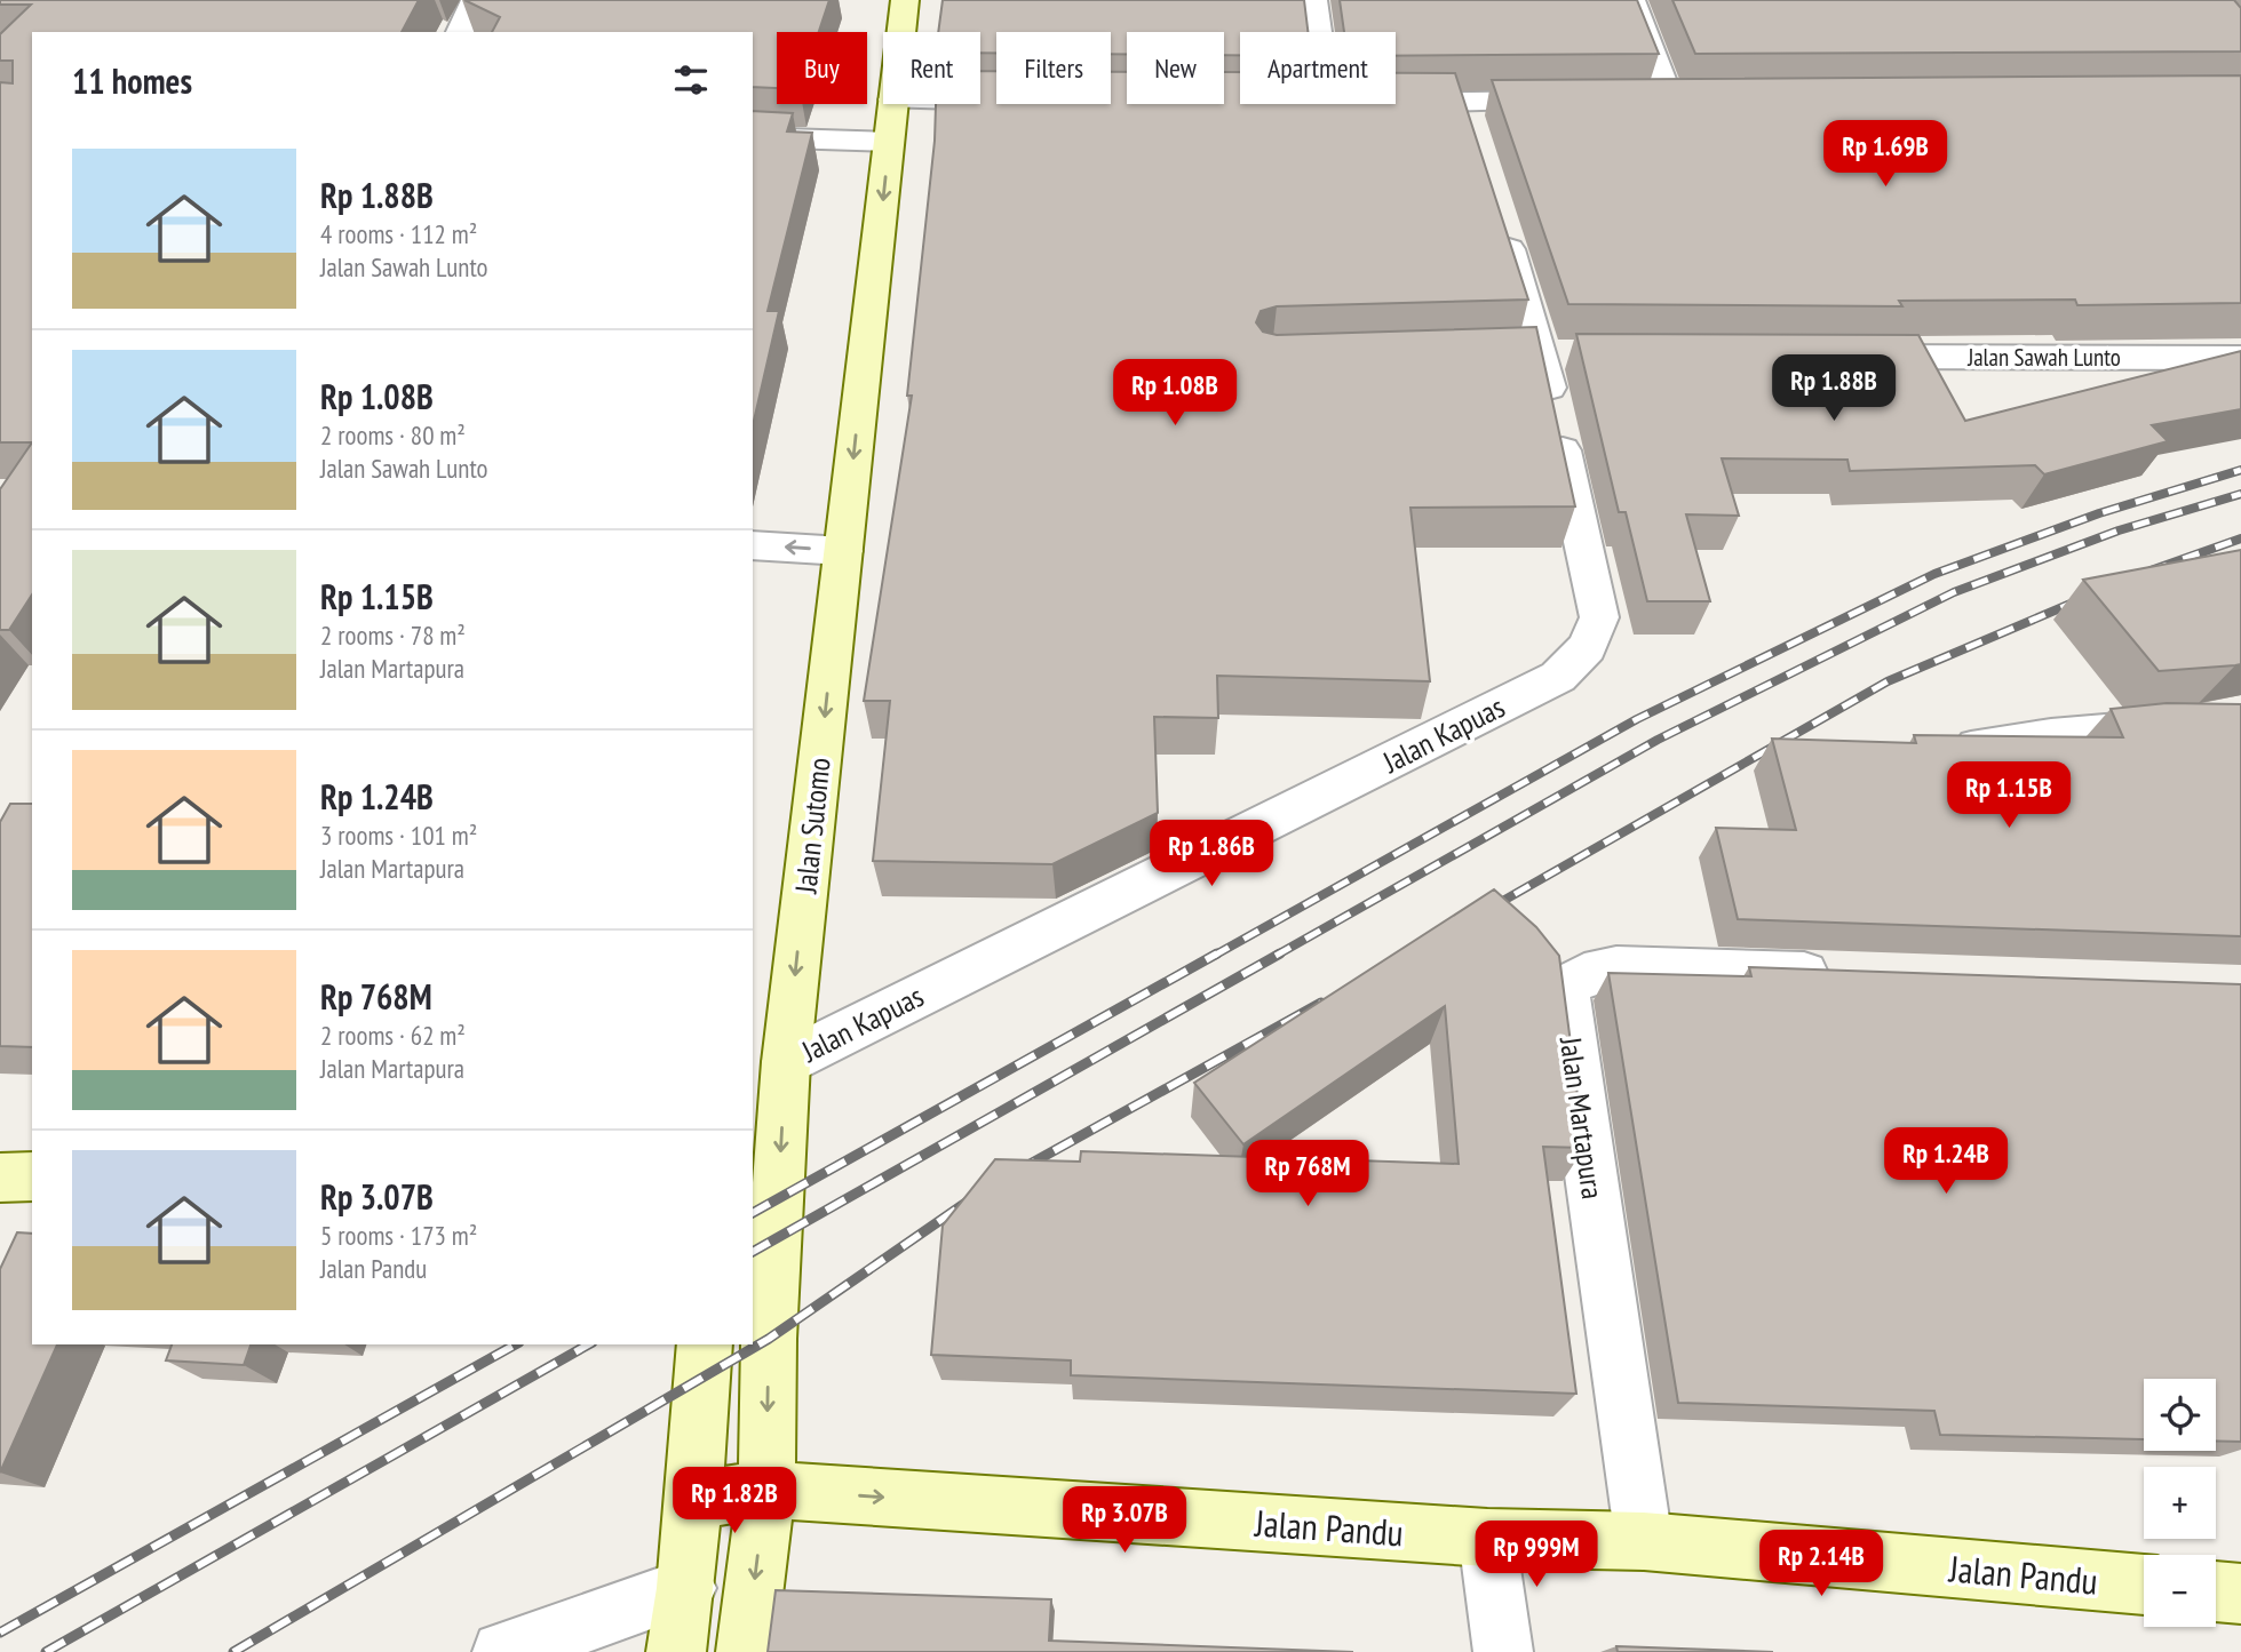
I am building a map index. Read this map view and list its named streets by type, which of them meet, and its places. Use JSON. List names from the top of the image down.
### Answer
{
  "streets": {
    "main road": ["Jalan Sutomo", "Jalan Pandu"],
    "street": ["Jalan Sawah Lunto", "Jalan Kapuas", "Jalan Martapura"]
  },
  "crossings": [
    ["Jalan Kapuas", "Jalan Sutomo"],
    ["Jalan Sutomo", "Jalan Pandu"],
    ["Jalan Martapura", "Jalan Pandu"]
  ],
  "one_way": ["Jalan Sutomo", "Jalan Pandu"],
  "page": {
    "chip": [
      "Buy",
      "Rent",
      "Filters",
      "New",
      "Apartment"
    ],
    "heading": "11 homes",
    "price": [
      "Rp 1.69B",
      "Rp 1.88B",
      "Rp 1.08B",
      "Rp 1.15B",
      "Rp 1.86B",
      "Rp 1.24B",
      "Rp 768M",
      "Rp 1.82B",
      "Rp 3.07B",
      "Rp 999M",
      "Rp 2.14B"
    ],
    "list": [
      {
        "name": "Rp 1.88B",
        "note": "4 rooms · 112 m² · Jalan Sawah Lunto"
      },
      {
        "name": "Rp 1.08B",
        "note": "2 rooms · 80 m² · Jalan Sawah Lunto"
      },
      {
        "name": "Rp 1.15B",
        "note": "2 rooms · 78 m² · Jalan Martapura"
      },
      {
        "name": "Rp 1.24B",
        "note": "3 rooms · 101 m² · Jalan Martapura"
      },
      {
        "name": "Rp 768M",
        "note": "2 rooms · 62 m² · Jalan Martapura"
      },
      {
        "name": "Rp 3.07B",
        "note": "5 rooms · 173 m² · Jalan Pandu"
      }
    ],
    "map_buttons": ["+", "−"]
  }
}
